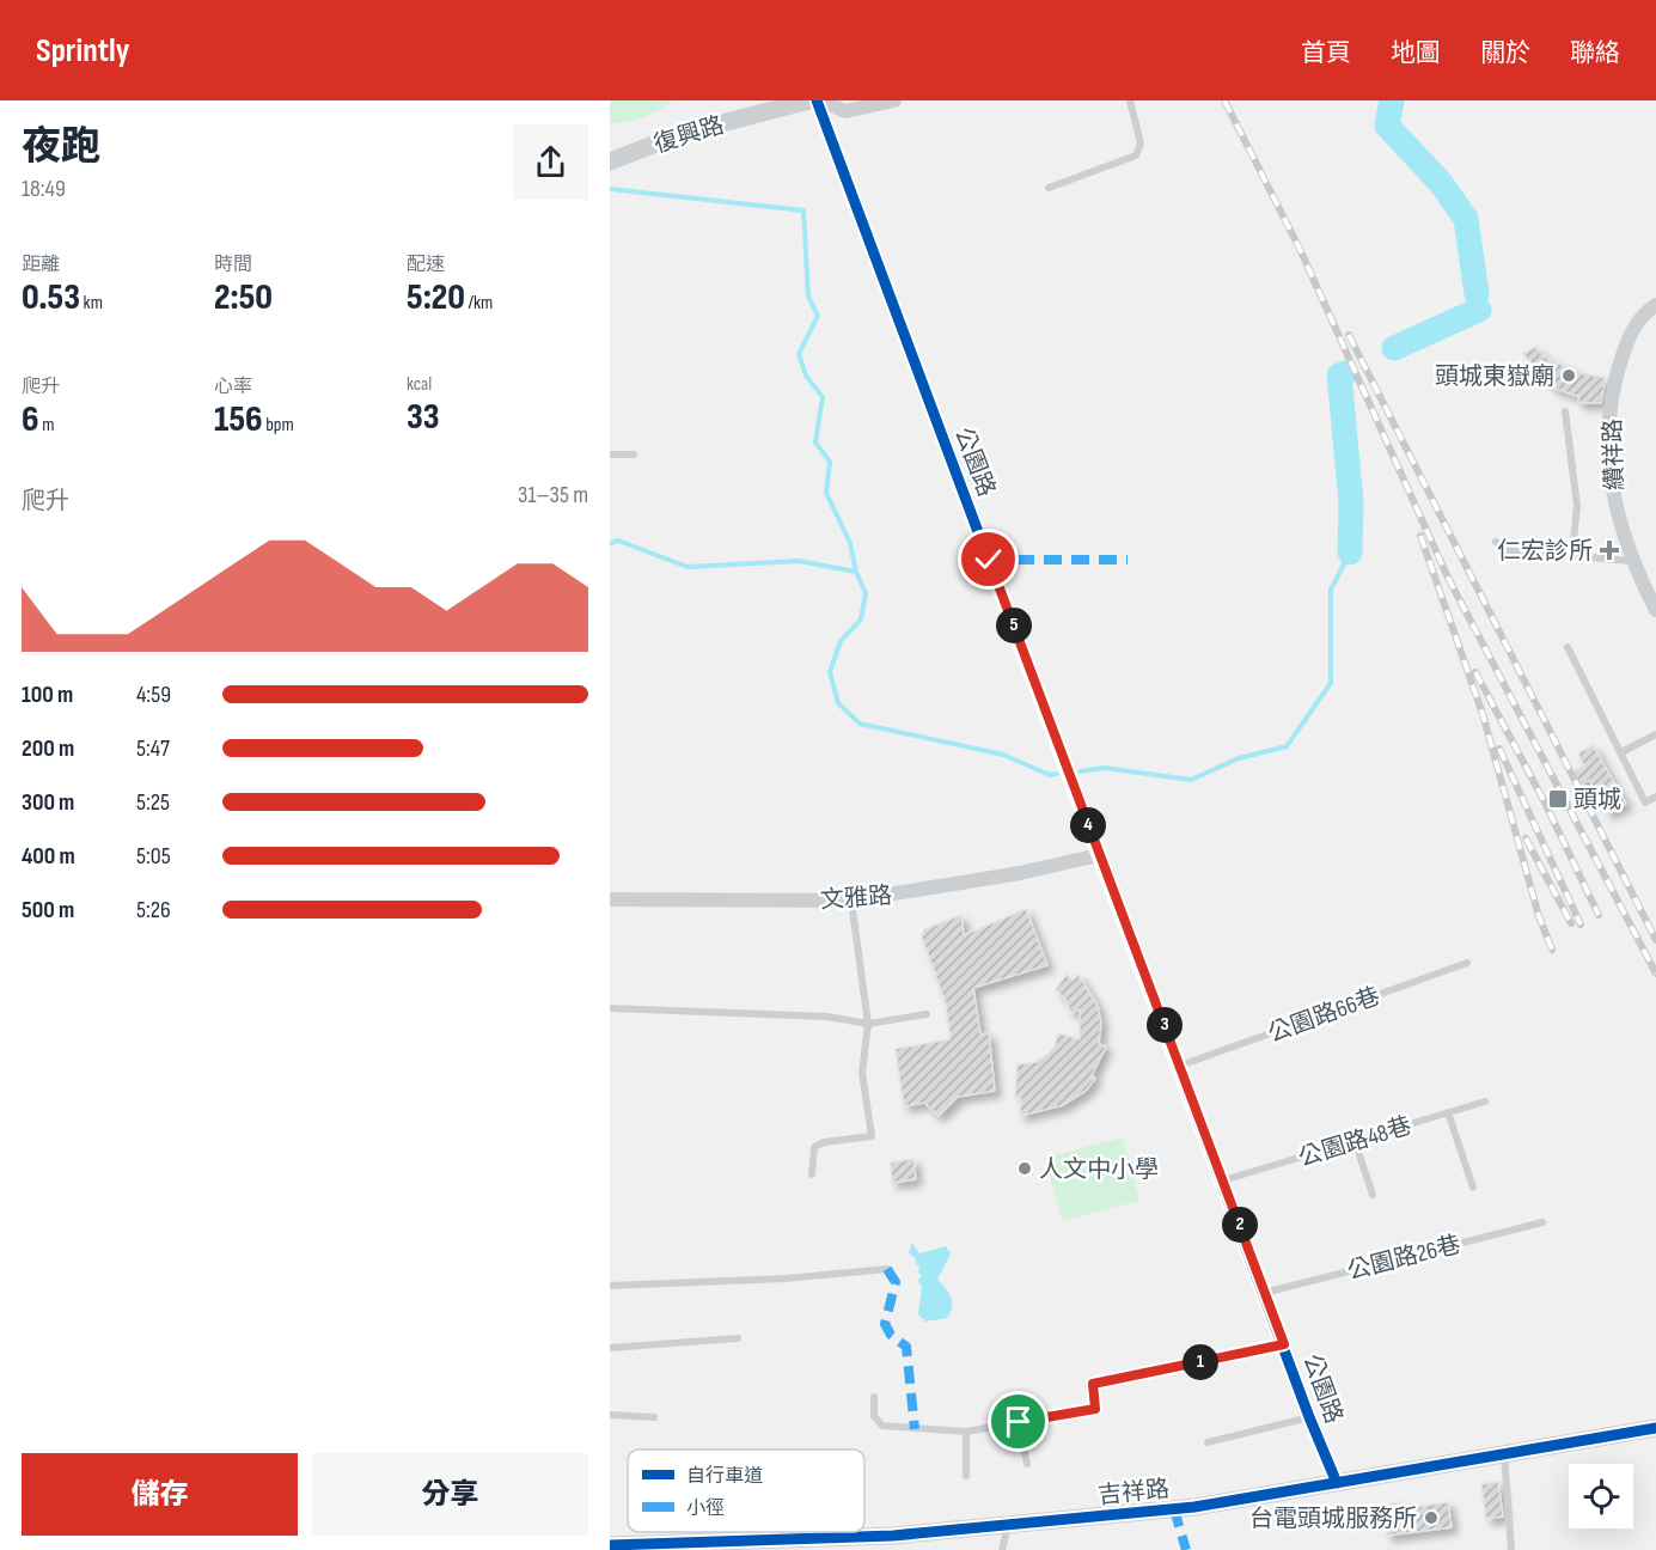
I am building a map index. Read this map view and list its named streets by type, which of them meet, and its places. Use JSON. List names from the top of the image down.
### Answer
{
  "streets": {
    "street": [
      "復興路",
      "纘祥路",
      "公園路",
      "文雅路",
      "吉祥路"
    ],
    "lane": ["公園路66巷", "公園路48巷", "公園路26巷"]
  },
  "crossings": [
    ["公園路", "文雅路"],
    ["公園路", "公園路66巷"],
    ["公園路", "公園路48巷"],
    ["公園路", "公園路26巷"],
    ["公園路", "吉祥路"]
  ],
  "places": {
    "other": ["頭城東嶽廟", "人文中小學", "台電頭城服務所"],
    "health": ["仁宏診所"],
    "transit": ["頭城"]
  },
  "legend": ["自行車道", "小徑"],
  "page": {
    "header": "Sprintly",
    "nav": [
      "首頁",
      "地圖",
      "關於",
      "聯絡"
    ],
    "heading": ["夜跑", "18:49"],
    "stats": [
      ["距離", "0.53 km"],
      ["時間", "2:50"],
      ["配速", "5:20 /km"],
      ["爬升", "6 m"],
      ["心率", "156 bpm"],
      ["kcal", "33"]
    ],
    "chart": ["爬升", "31–35 m"],
    "pins": [
      "5",
      "4",
      "3",
      "2",
      "1"
    ],
    "list": [
      {
        "name": "100 m",
        "note": "4:59"
      },
      {
        "name": "200 m",
        "note": "5:47"
      },
      {
        "name": "300 m",
        "note": "5:25"
      },
      {
        "name": "400 m",
        "note": "5:05"
      },
      {
        "name": "500 m",
        "note": "5:26"
      }
    ],
    "buttons": ["儲存", "分享"]
  }
}
